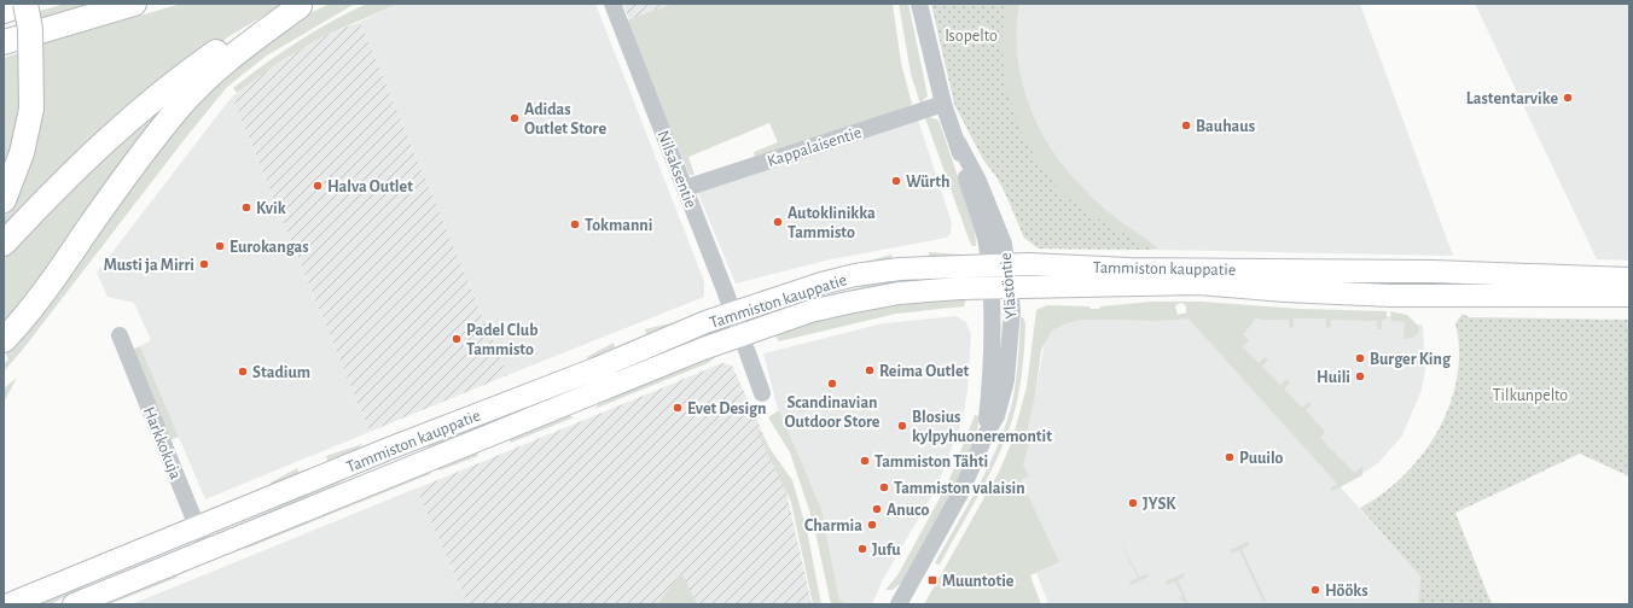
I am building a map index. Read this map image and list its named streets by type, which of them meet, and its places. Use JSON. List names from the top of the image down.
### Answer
{
  "streets": {
    "main road": ["Tammiston kauppatie"],
    "street": [
      "Kappalaisentie",
      "Nilsaksentie",
      "Ylästöntie",
      "Harkkokuja"
    ]
  },
  "crossings": [
    ["Kappalaisentie", "Nilsaksentie"],
    ["Kappalaisentie", "Ylästöntie"],
    ["Nilsaksentie", "Tammiston kauppatie"],
    ["Tammiston kauppatie", "Ylästöntie"],
    ["Tammiston kauppatie", "Harkkokuja"]
  ],
  "parks": ["Isopelto", "Tilkunpelto"],
  "places": {
    "other": [
      "Lastentarvike",
      "Adidas Outlet Store",
      "Bauhaus",
      "Würth",
      "Halva Outlet",
      "Kvik",
      "Autoklinikka Tammisto",
      "Tokmanni",
      "Eurokangas",
      "Musti ja Mirri",
      "Padel Club Tammisto",
      "Burger King",
      "Reima Outlet",
      "Stadium",
      "Huili",
      "Scandinavian Outdoor Store",
      "Evet Design",
      "Blosius kylpyhuoneremontit",
      "Puuilo",
      "Tammiston Tähti",
      "Tammiston valaisin",
      "JYSK",
      "Anuco",
      "Charmia",
      "Jufu",
      "Hööks"
    ],
    "transit": ["Muuntotie"]
  }
}
